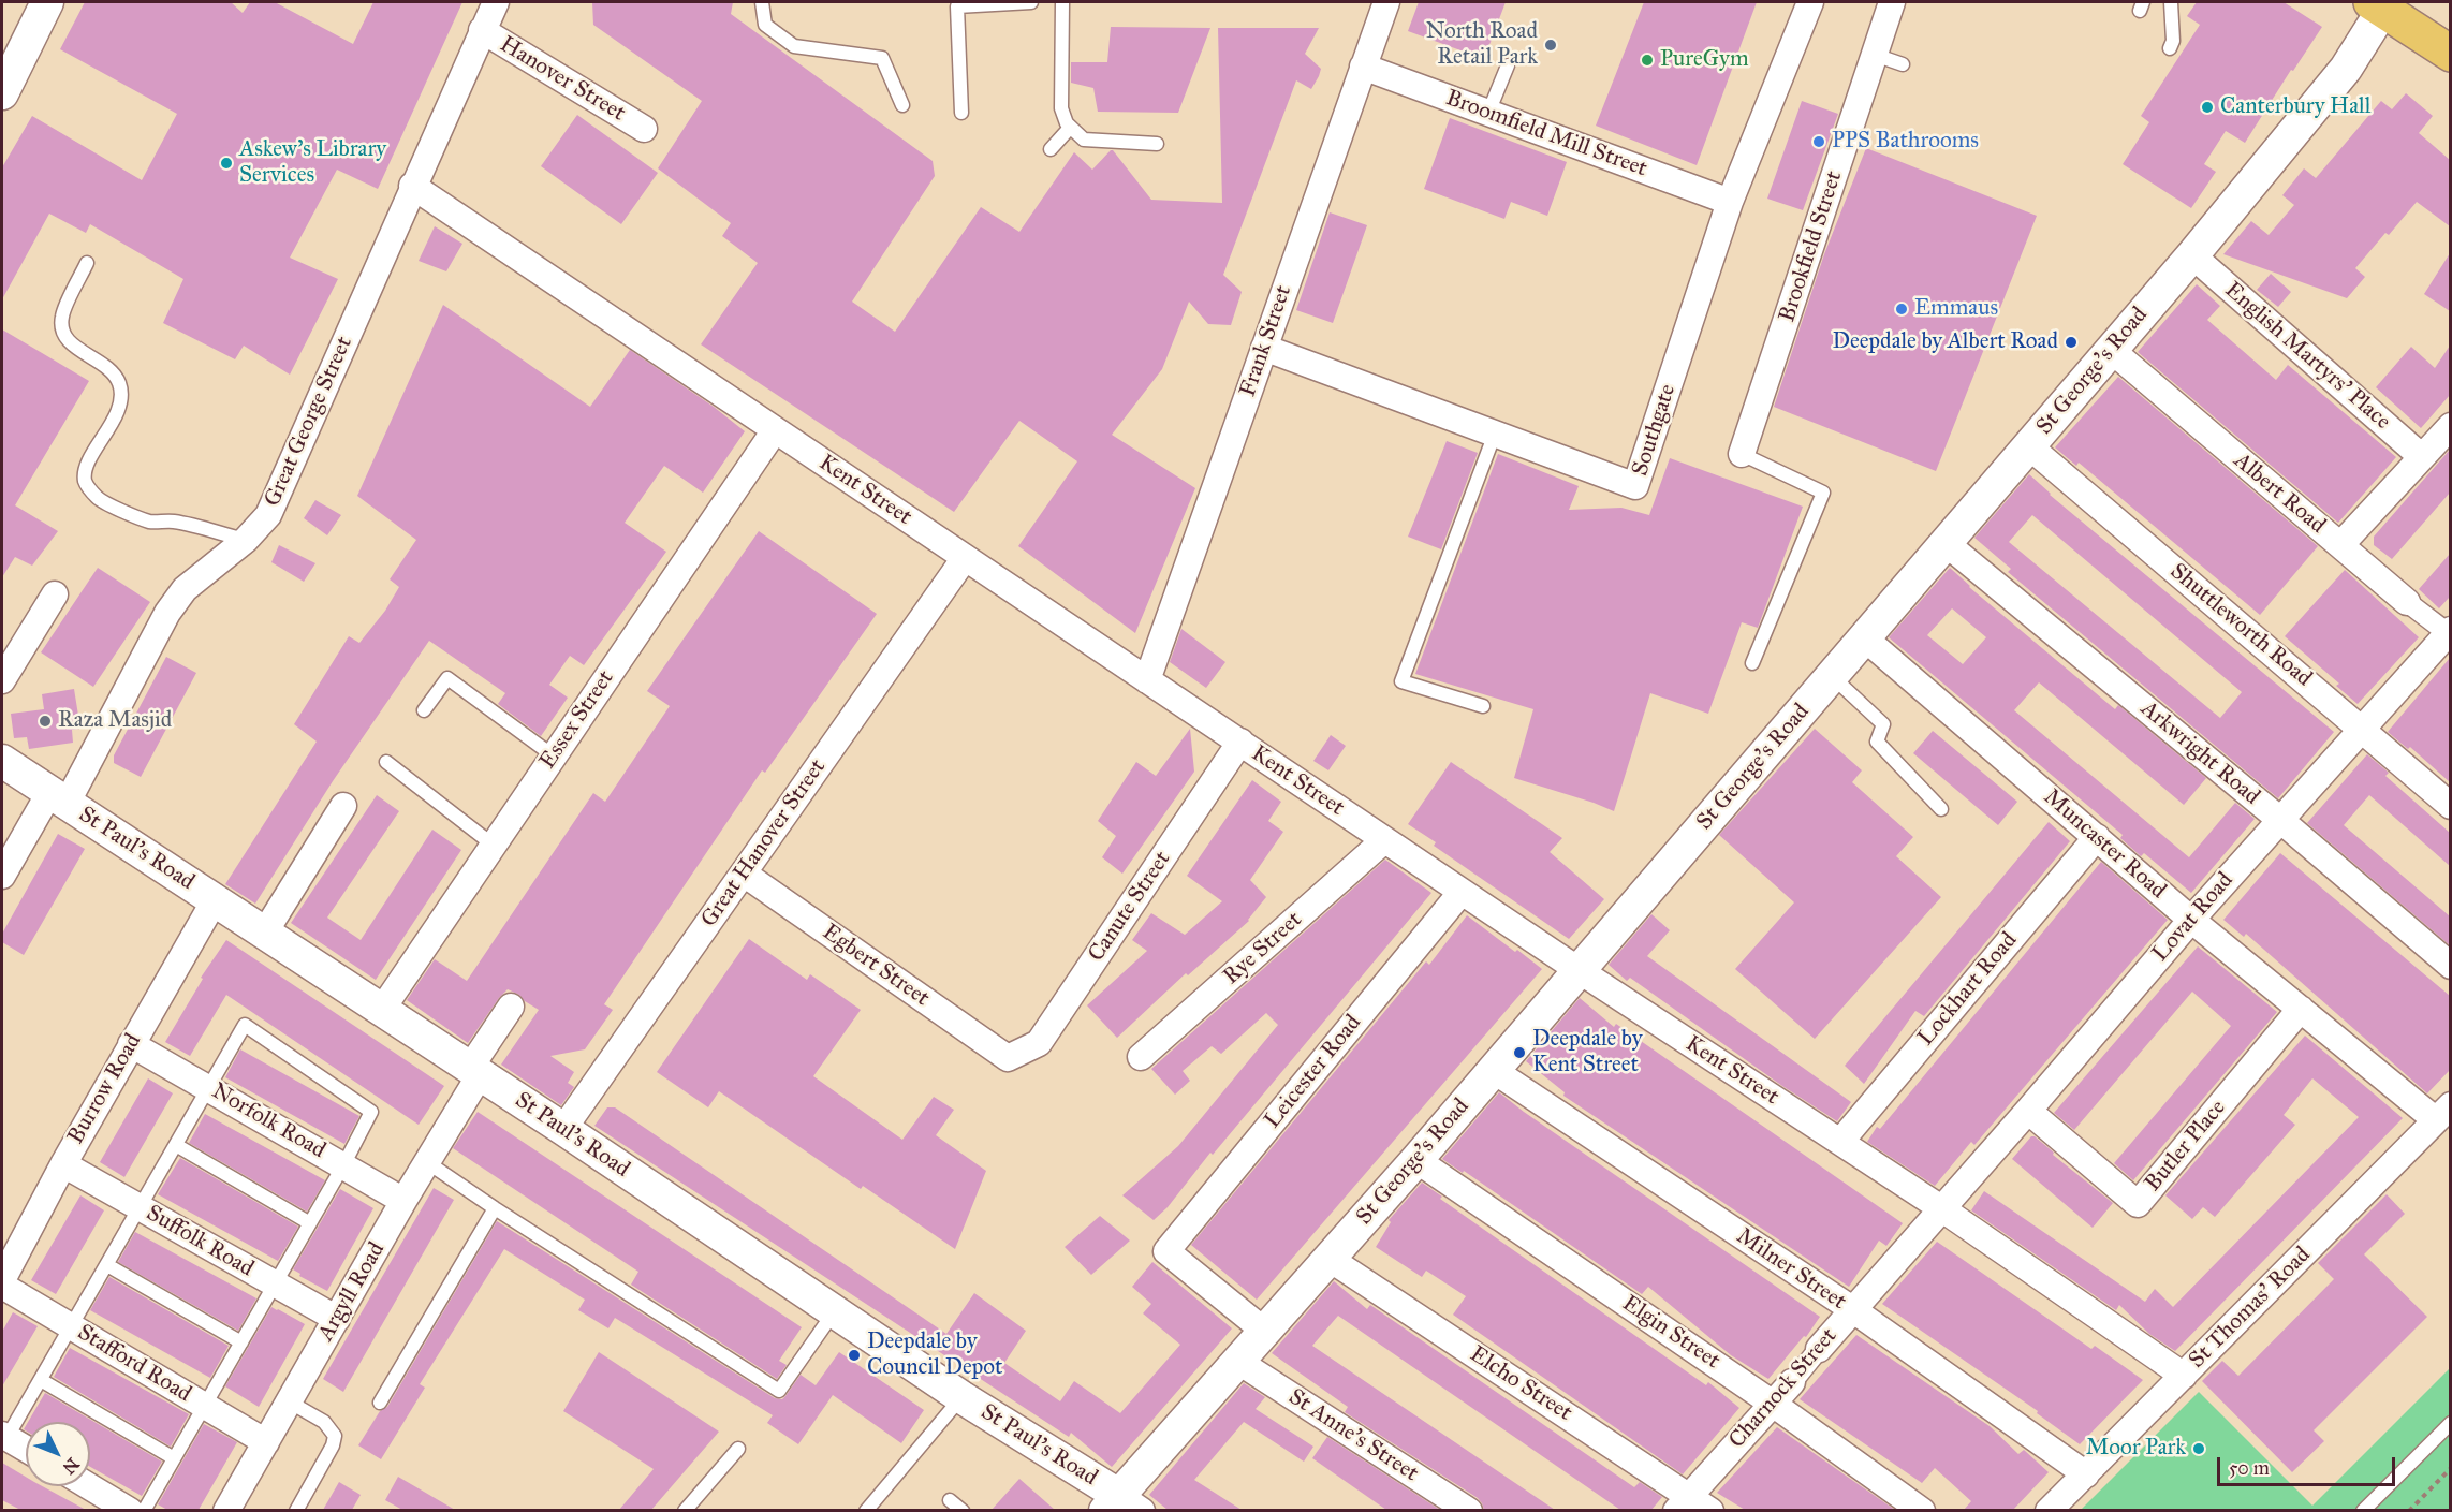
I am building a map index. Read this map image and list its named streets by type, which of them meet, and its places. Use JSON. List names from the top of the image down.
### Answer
{
  "streets": {
    "street": [
      "Hanover Street",
      "Broomfield Mill Street",
      "Brookfield Street",
      "Frank Street",
      "English Martyrs' Place",
      "St George's Road",
      "Great George Street",
      "Southgate",
      "Kent Street",
      "Albert Road",
      "Shuttleworth Road",
      "Essex Street",
      "Arkwright Road",
      "Great Hanover Street",
      "Muncaster Road",
      "St Paul's Road",
      "Canute Street",
      "Lovat Road",
      "Rye Street",
      "Egbert Street",
      "Lockhart Road",
      "Leicester Road",
      "Burrow Road",
      "Norfolk Road",
      "Butler Place",
      "Suffolk Road",
      "Milner Street",
      "Argyll Road",
      "St Thomas' Road",
      "Elgin Street",
      "Stafford Road",
      "Elcho Street",
      "Charnock Street",
      "St Anne's Street"
    ]
  },
  "crossings": [
    ["Hanover Street", "Great George Street"],
    ["Broomfield Mill Street", "Frank Street"],
    ["Broomfield Mill Street", "Southgate"],
    ["Frank Street", "Southgate"],
    ["Frank Street", "Kent Street"],
    ["English Martyrs' Place", "St George's Road"],
    ["St George's Road", "Kent Street"],
    ["St George's Road", "Albert Road"],
    ["St George's Road", "Shuttleworth Road"],
    ["St George's Road", "Arkwright Road"],
    ["St George's Road", "Muncaster Road"],
    ["St George's Road", "St Paul's Road"],
    ["St George's Road", "Leicester Road"],
    ["St George's Road", "Milner Street"],
    ["St George's Road", "Elgin Street"],
    ["St George's Road", "Elcho Street"],
    ["St George's Road", "St Anne's Street"],
    ["Great George Street", "Kent Street"],
    ["Great George Street", "St Paul's Road"],
    ["Kent Street", "Essex Street"],
    ["Kent Street", "Great Hanover Street"],
    ["Kent Street", "Canute Street"],
    ["Kent Street", "Lovat Road"],
    ["Kent Street", "Rye Street"],
    ["Kent Street", "Lockhart Road"],
    ["Kent Street", "Leicester Road"],
    ["Kent Street", "St Thomas' Road"],
    ["Kent Street", "Charnock Street"],
    ["Albert Road", "Lovat Road"],
    ["Shuttleworth Road", "Lovat Road"],
    ["Essex Street", "St Paul's Road"],
    ["Arkwright Road", "Lovat Road"],
    ["Great Hanover Street", "St Paul's Road"],
    ["Great Hanover Street", "Egbert Street"],
    ["Muncaster Road", "Lovat Road"],
    ["Muncaster Road", "Lockhart Road"],
    ["Muncaster Road", "Butler Place"],
    ["Muncaster Road", "St Thomas' Road"],
    ["St Paul's Road", "Burrow Road"],
    ["St Paul's Road", "Argyll Road"],
    ["Canute Street", "Egbert Street"],
    ["Lovat Road", "Butler Place"],
    ["Lovat Road", "Charnock Street"],
    ["Burrow Road", "Norfolk Road"],
    ["Burrow Road", "Suffolk Road"],
    ["Burrow Road", "Stafford Road"],
    ["Norfolk Road", "Argyll Road"],
    ["Suffolk Road", "Argyll Road"],
    ["Milner Street", "St Thomas' Road"],
    ["Milner Street", "Charnock Street"],
    ["Argyll Road", "Stafford Road"],
    ["Elgin Street", "Charnock Street"],
    ["Elcho Street", "Charnock Street"]
  ],
  "places": [
    "North Road Retail Park",
    "PureGym",
    "Canterbury Hall",
    "PPS Bathrooms",
    "Askew's Library Services",
    "Emmaus",
    "Deepdale by Albert Road",
    "Raza Masjid",
    "Deepdale by Kent Street",
    "Deepdale by Council Depot",
    "Moor Park"
  ],
  "scale_bar": "50 m",
  "north": "bottom right"
}
